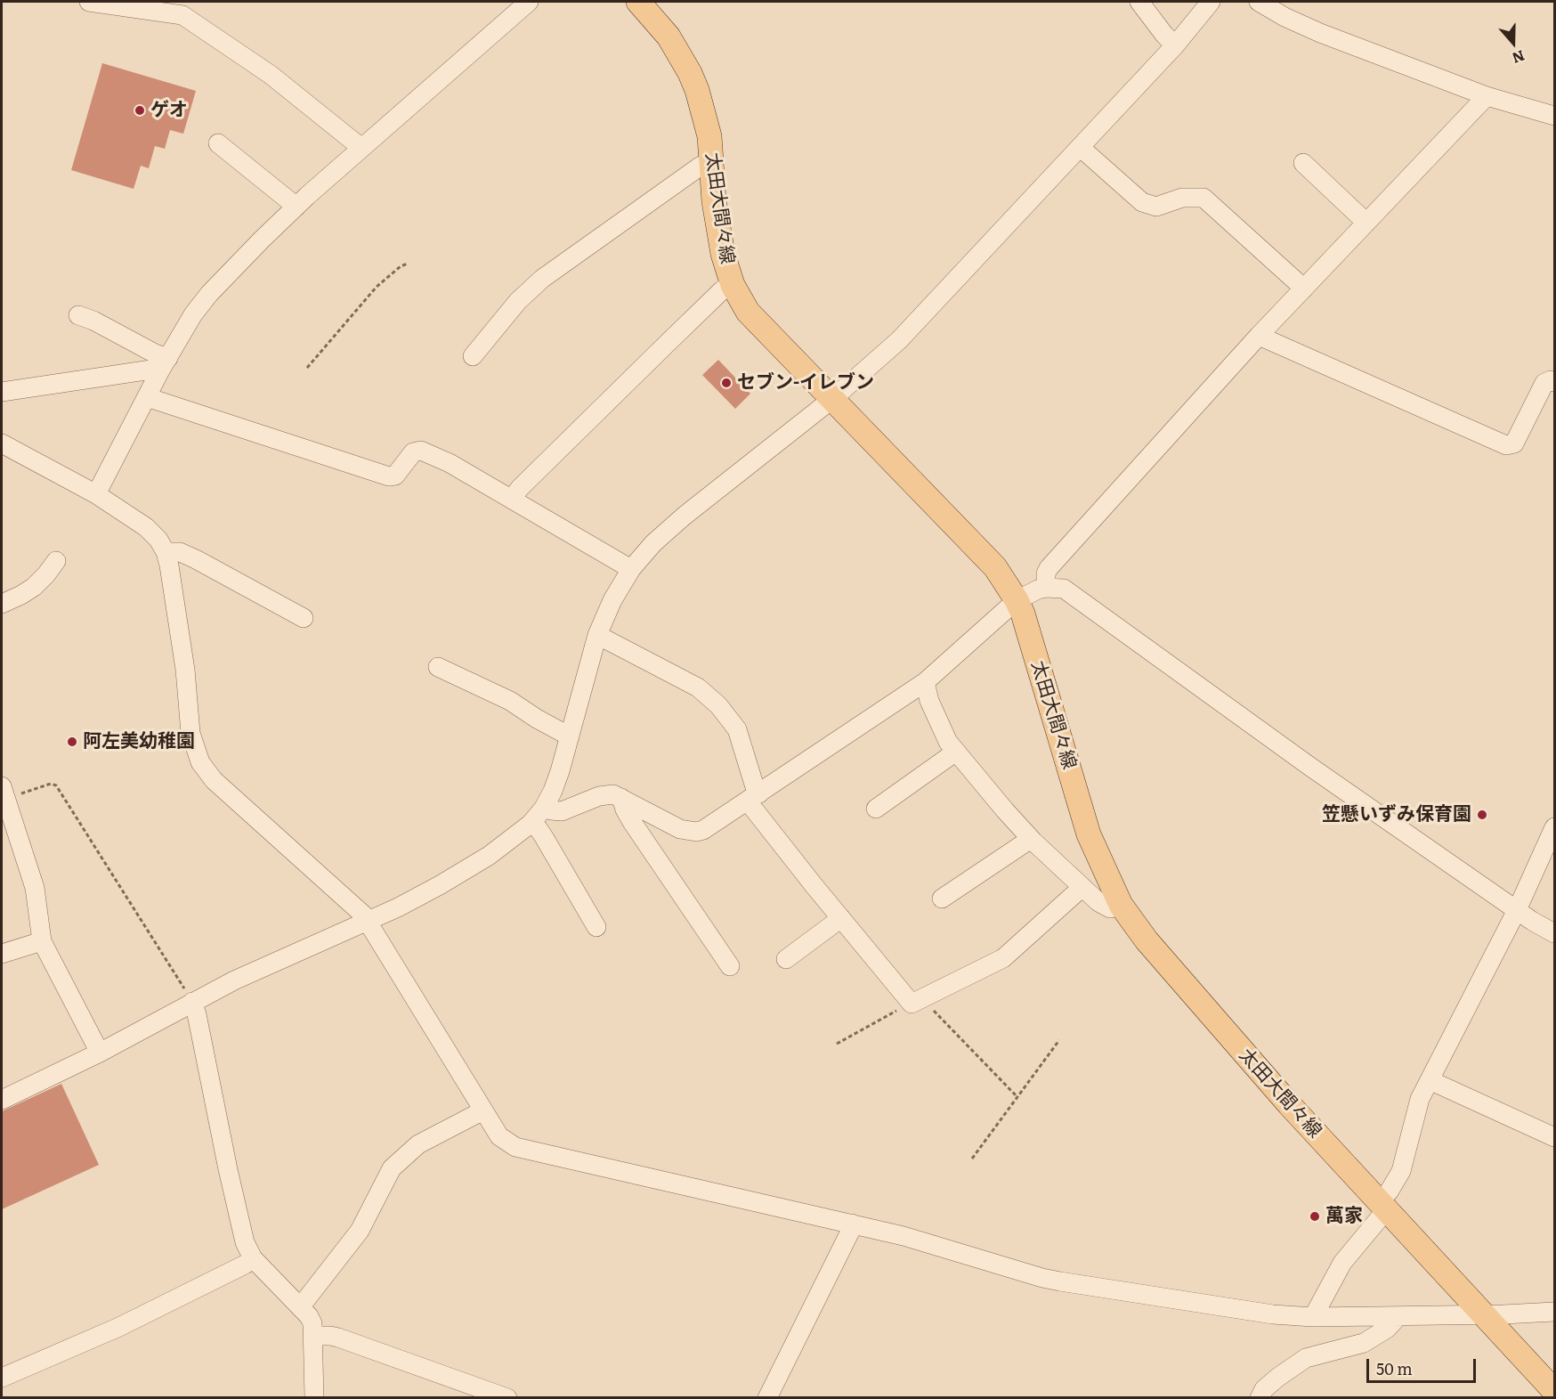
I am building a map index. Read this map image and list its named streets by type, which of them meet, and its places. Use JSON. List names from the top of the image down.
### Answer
{
  "streets": {
    "main road": ["太田大間々線"]
  },
  "places": [
    "ゲオ",
    "セブン-イレブン",
    "阿左美幼稚園",
    "笠懸いずみ保育園",
    "萬家"
  ],
  "scale_bar": "50 m",
  "north": "bottom"
}
